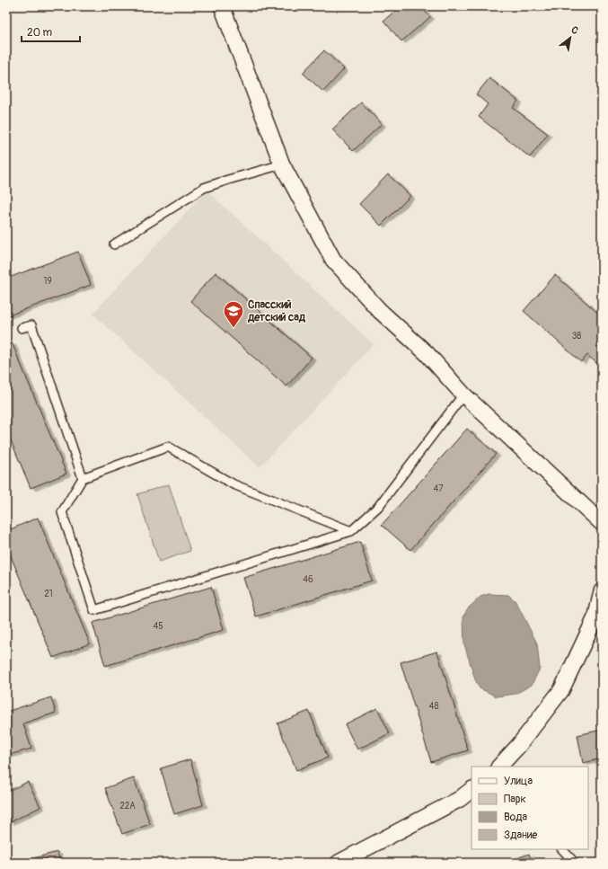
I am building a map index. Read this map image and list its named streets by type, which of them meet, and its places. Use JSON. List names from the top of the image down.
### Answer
{
  "places": {
    "school or university": ["Спасский детский сад"]
  },
  "house_numbers": [
    "19",
    "38",
    "47",
    "46",
    "21",
    "45",
    "48",
    "22А"
  ],
  "legend": [
    "Улица",
    "Парк",
    "Вода",
    "Здание"
  ],
  "scale_bar": "20 m",
  "north": "top right"
}
